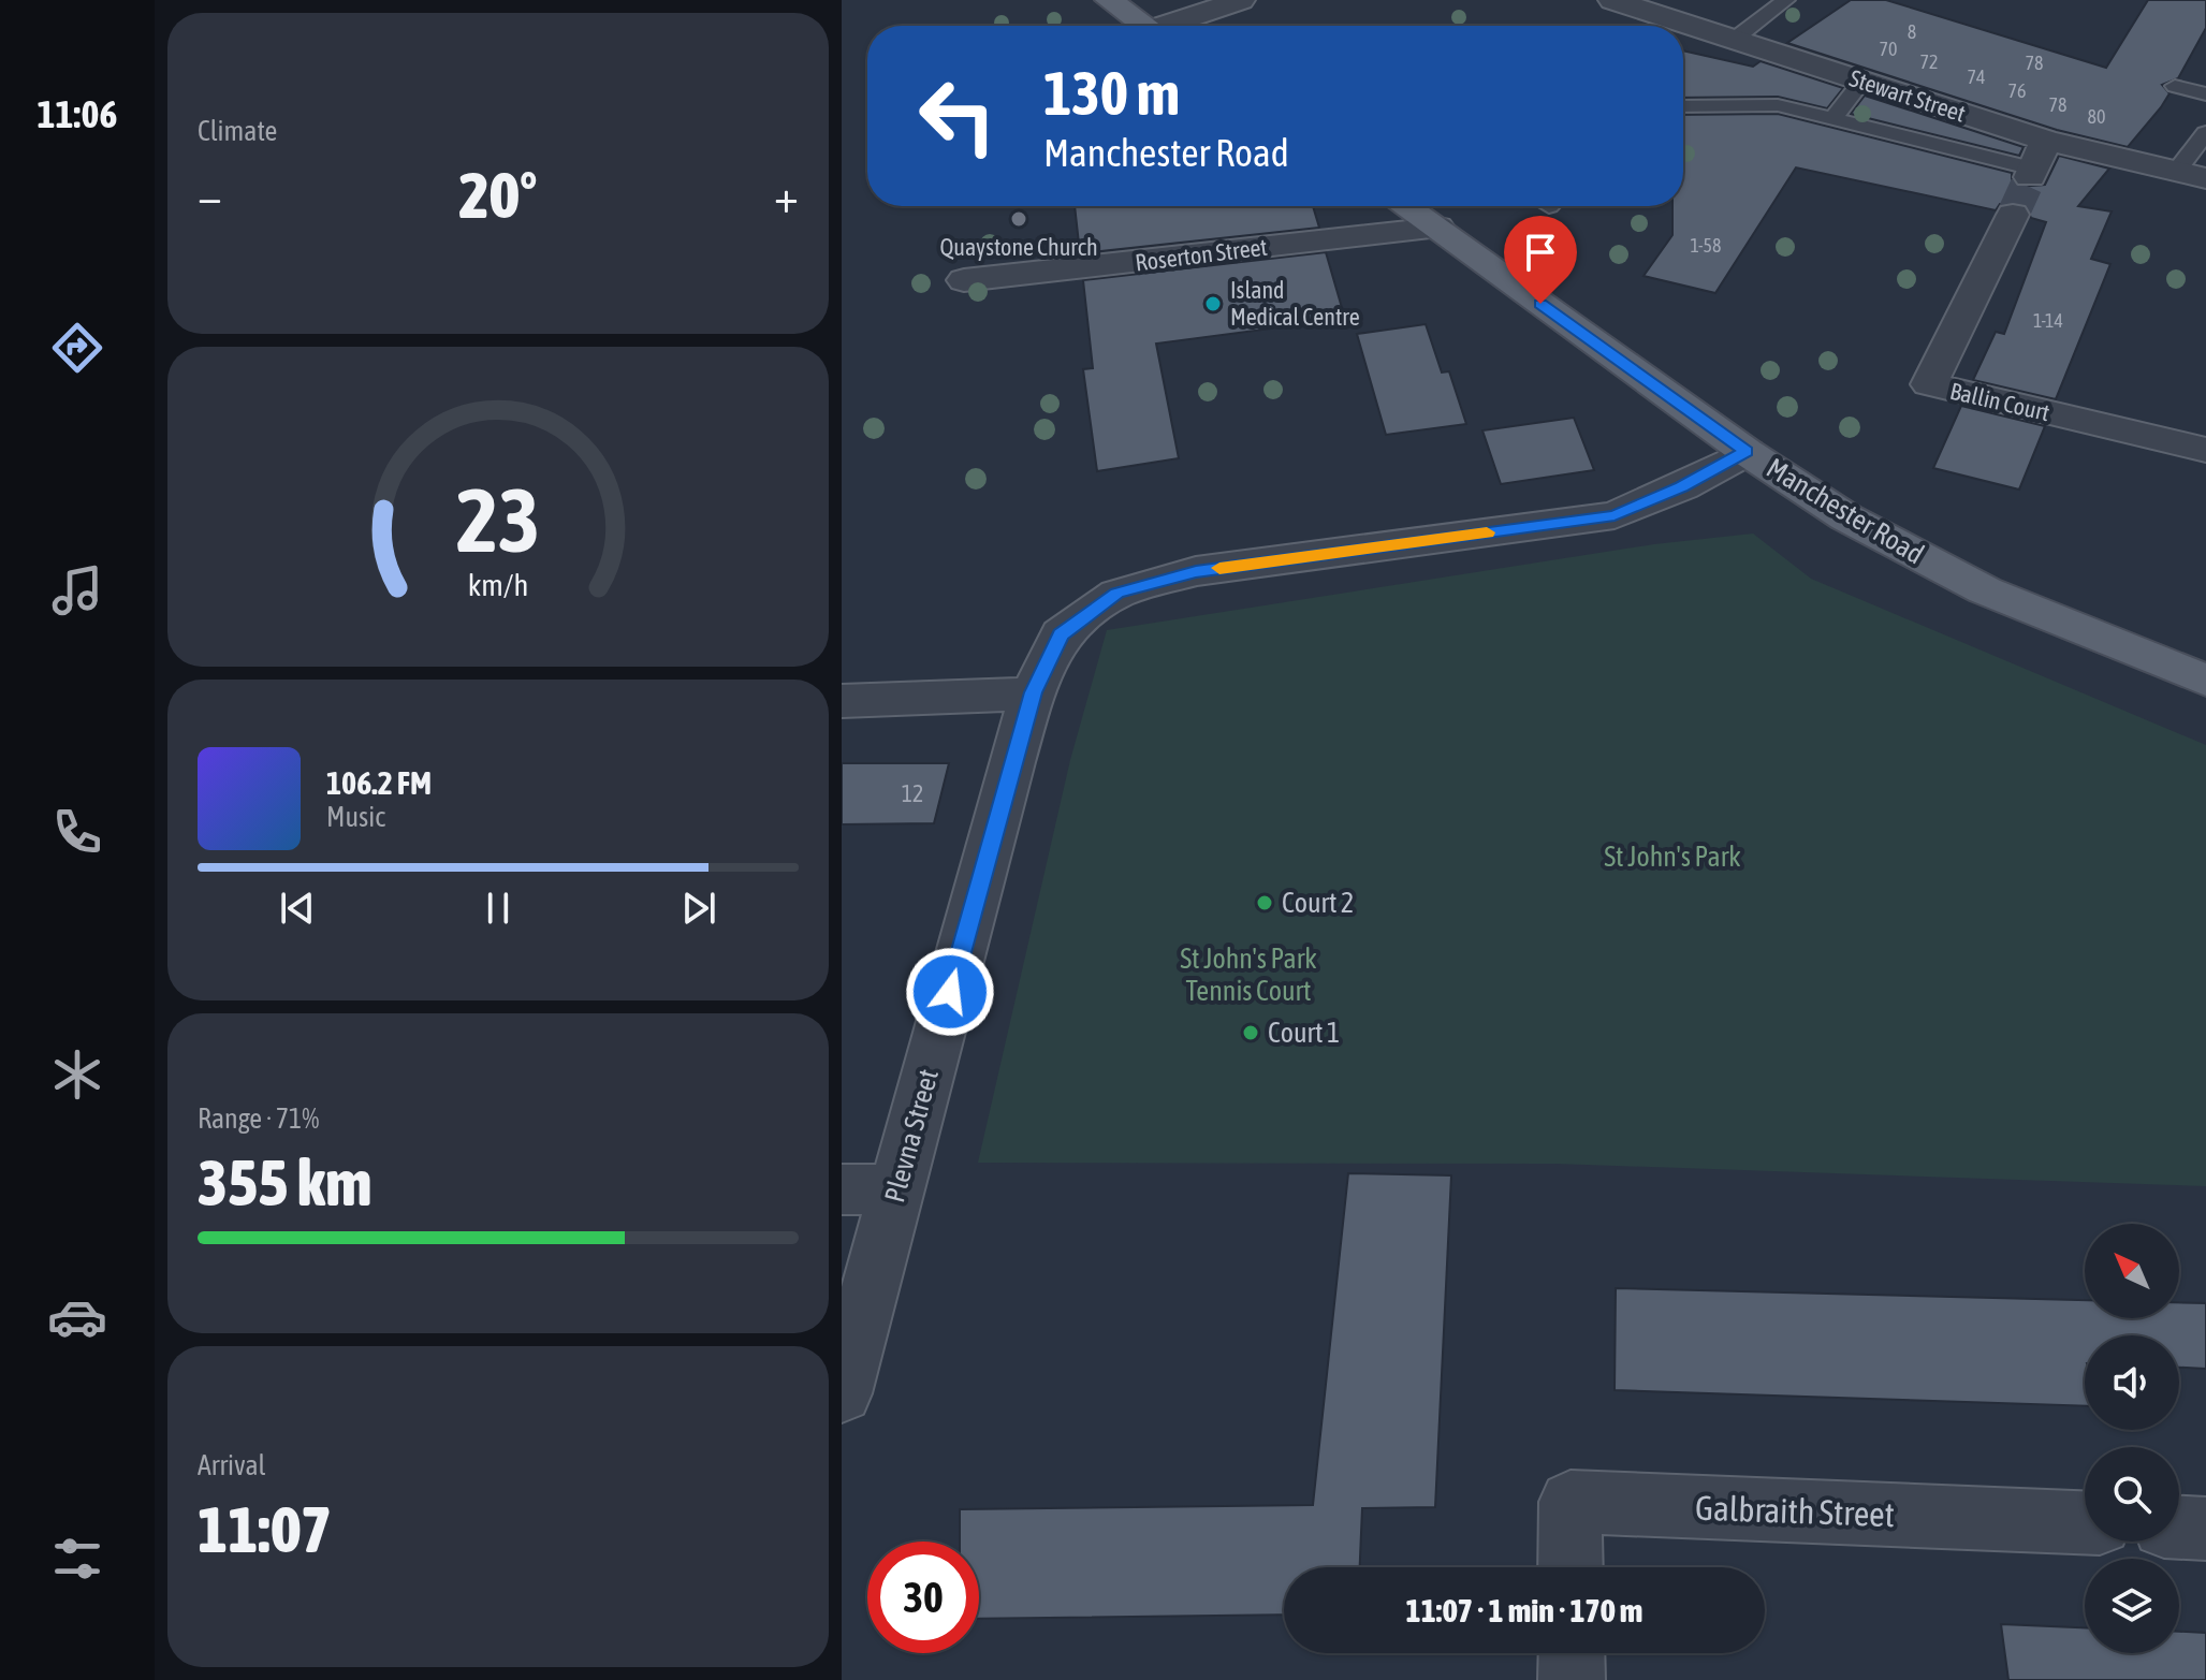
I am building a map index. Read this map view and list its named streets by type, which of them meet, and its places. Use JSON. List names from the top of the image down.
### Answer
{
  "streets": {
    "main road": ["Manchester Road"],
    "street": [
      "Stewart Street",
      "Roserton Street",
      "Ballin Court",
      "Plevna Street",
      "Galbraith Street"
    ]
  },
  "crossings": [
    ["Roserton Street", "Manchester Road"],
    ["Manchester Road", "Plevna Street"]
  ],
  "parks": ["St John's Park", "St John's Park Tennis Court"],
  "places": [
    "Quaystone Church",
    "Island Medical Centre",
    "Court 2",
    "Court 1"
  ],
  "house_numbers": [
    "8",
    "70",
    "72",
    "78",
    "74",
    "76",
    "78",
    "80",
    "1-58",
    "1-14",
    "12"
  ],
  "north": "top left",
  "page": {
    "tabs": "11:06",
    "tile": [
      "Climate",
      ["Range · 71%", "355 km"],
      ["Arrival", "11:07"]
    ],
    "turn": ["130 m", "Manchester Road"],
    "heat": ["−", "20°", "+"],
    "song": ["106.2 FM", "Music"],
    "limit": "30",
    "trip": "11:07 · 1 min · 170 m",
    "gauge": ["23", "km/h"]
  }
}
